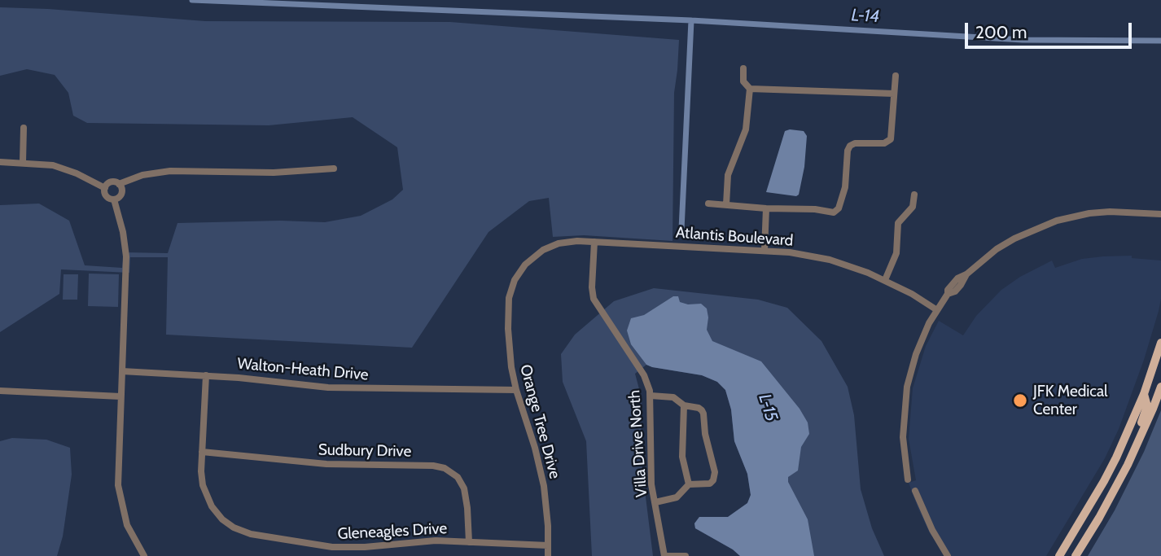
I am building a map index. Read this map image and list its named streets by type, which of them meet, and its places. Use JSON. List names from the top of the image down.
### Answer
{
  "streets": {
    "street": [
      "Atlantis Boulevard",
      "Walton-Heath Drive",
      "Orange Tree Drive",
      "Villa Drive North",
      "Sudbury Drive",
      "Gleneagles Drive"
    ]
  },
  "crossings": [
    ["Atlantis Boulevard", "Orange Tree Drive"],
    ["Atlantis Boulevard", "Villa Drive North"],
    ["Walton-Heath Drive", "Orange Tree Drive"],
    ["Walton-Heath Drive", "Gleneagles Drive"],
    ["Orange Tree Drive", "Gleneagles Drive"],
    ["Sudbury Drive", "Gleneagles Drive"]
  ],
  "water": ["L-14", "L-15"],
  "places": ["JFK Medical Center"],
  "scale_bar": "200 m"
}
